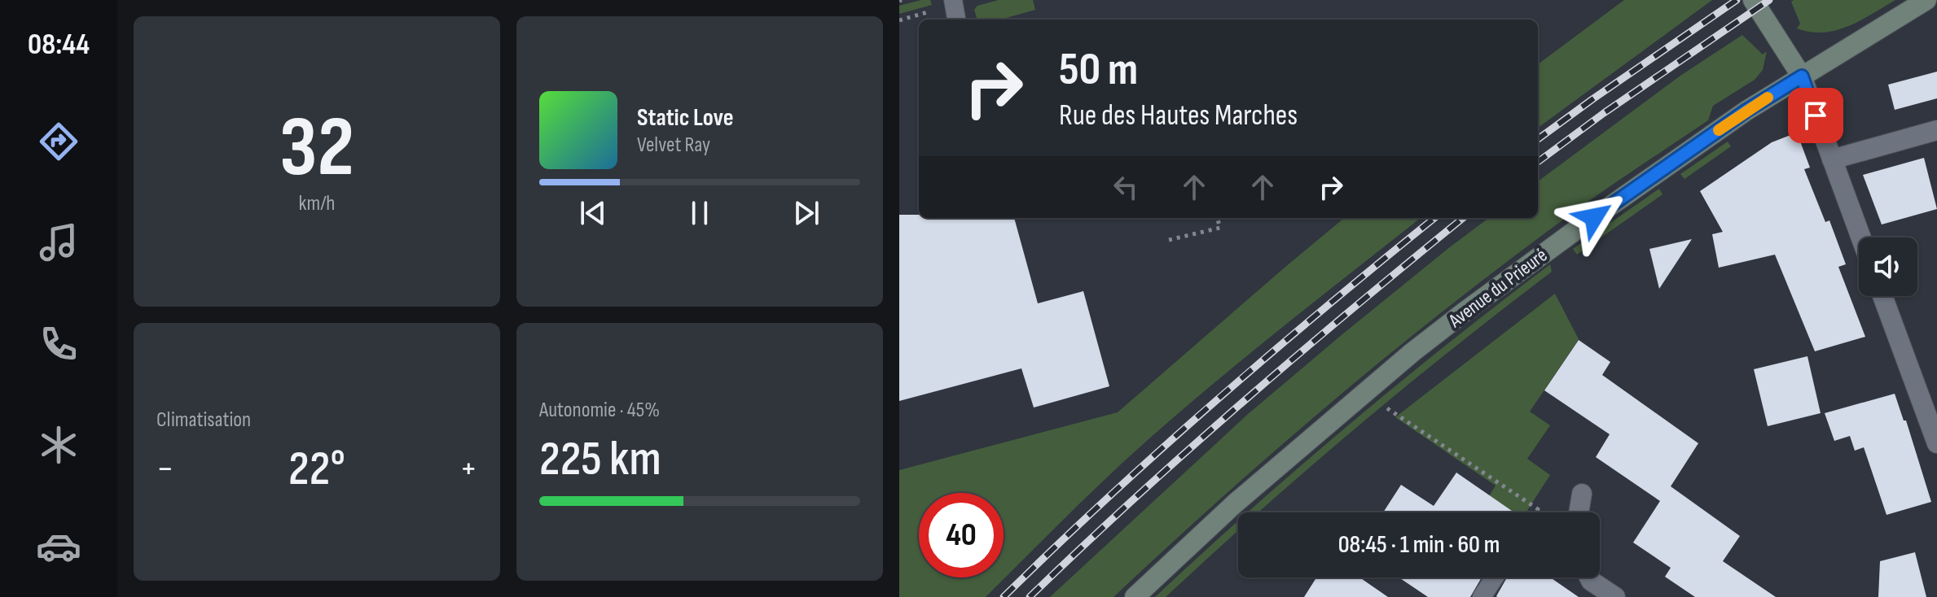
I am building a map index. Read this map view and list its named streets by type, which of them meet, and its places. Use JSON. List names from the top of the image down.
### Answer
{
  "streets": {
    "street": ["Avenue du Prieuré"]
  },
  "page": {
    "tabs": "08:44",
    "tile": [
      ["32", "km/h"],
      "Climatisation",
      ["Autonomie · 45%", "225 km"]
    ],
    "turn": ["50 m", "Rue des Hautes Marches"],
    "song": ["Static Love", "Velvet Ray"],
    "heat": ["−", "22°", "+"],
    "limit": "40",
    "trip": "08:45 · 1 min · 60 m"
  }
}
